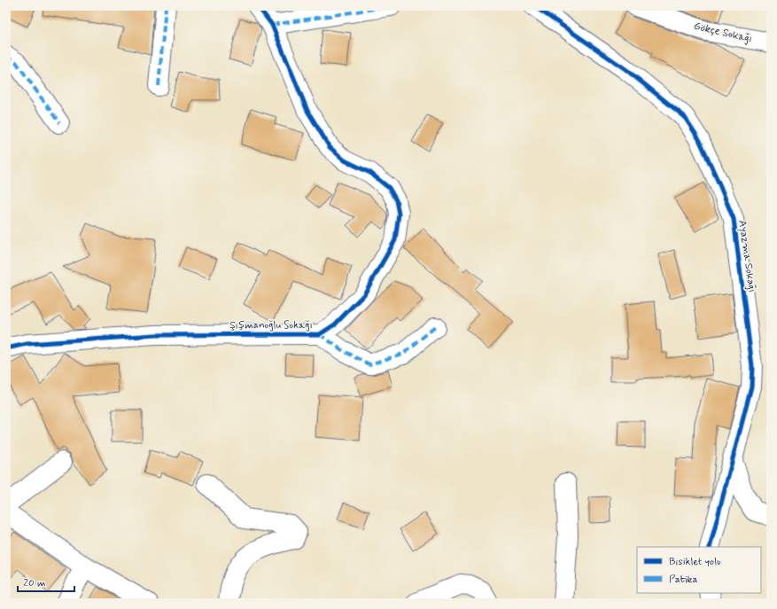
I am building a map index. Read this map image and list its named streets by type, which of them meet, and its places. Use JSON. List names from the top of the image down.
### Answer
{
  "streets": {
    "street": ["Gökçe Sokağı", "Ayazma Sokağı", "Şişmanoğlu Sokağı"]
  },
  "legend": ["Bisiklet yolu", "Patika"],
  "scale_bar": "20 m"
}
